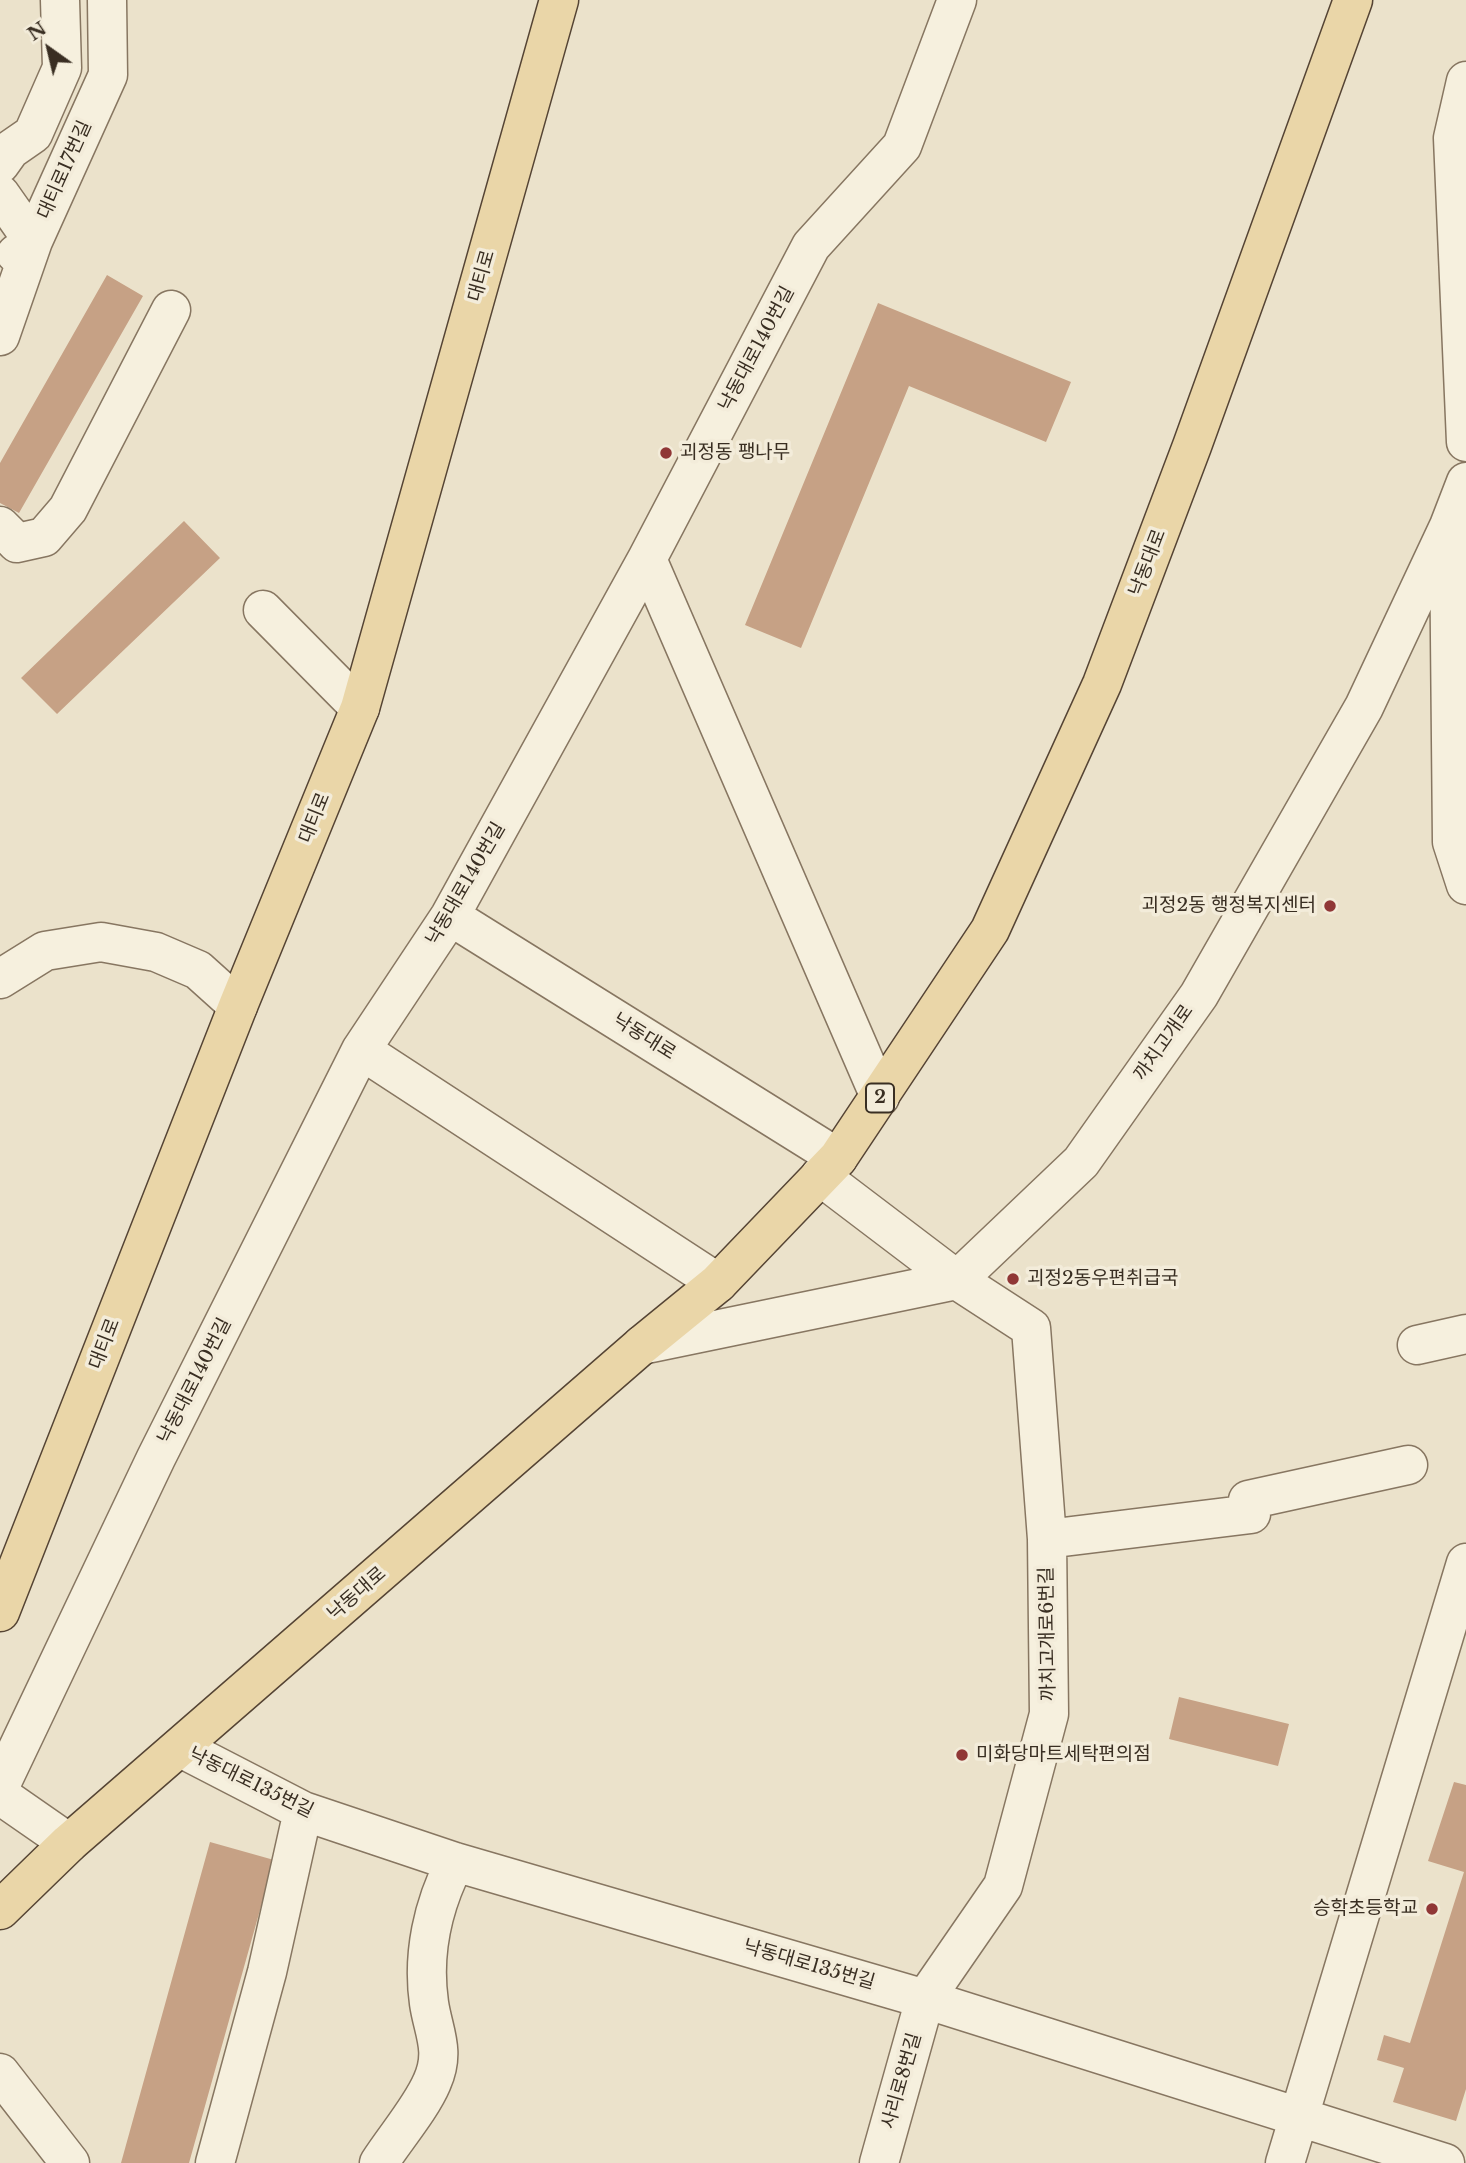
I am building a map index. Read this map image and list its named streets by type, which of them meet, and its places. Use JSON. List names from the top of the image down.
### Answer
{
  "streets": {
    "main road": ["대티로", "낙동대로", "2"],
    "street": [
      "대티로17번길",
      "낙동대로140번길",
      "까치고개로",
      "까치고개로6번길",
      "낙동대로135번길",
      "사리로8번길"
    ]
  },
  "crossings": [
    ["낙동대로140번길", "낙동대로"],
    ["낙동대로", "낙동대로135번길"],
    ["까치고개로", "까치고개로6번길"],
    ["까치고개로6번길", "낙동대로135번길"],
    ["까치고개로6번길", "사리로8번길"],
    ["낙동대로135번길", "사리로8번길"]
  ],
  "places": [
    "괴정동 팽나무",
    "괴정2동 행정복지센터",
    "괴정2동우편취급국",
    "미화당마트세탁편의점",
    "승학초등학교"
  ],
  "north": "top left"
}
